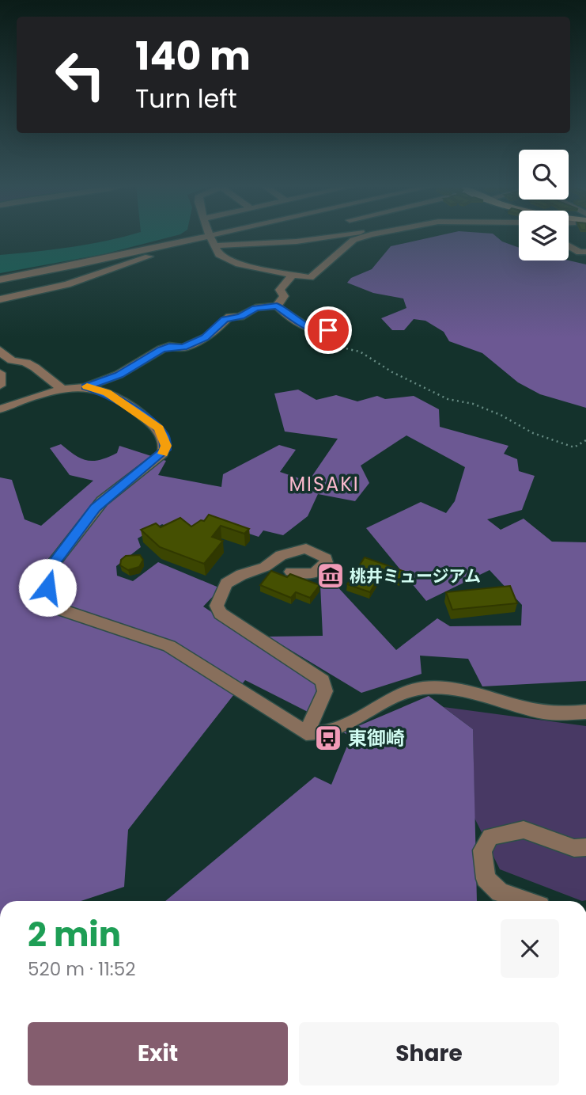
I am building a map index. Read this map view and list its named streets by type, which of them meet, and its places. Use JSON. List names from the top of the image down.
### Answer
{
  "districts": ["MISAKI"],
  "places": {
    "museum": ["桃井ミュージアム"],
    "bus stop": ["東御崎"]
  },
  "page": {
    "turn": ["140 m", "Turn left"],
    "heading": ["2 min", "520 m · 11:52"],
    "buttons": ["Exit", "Share"]
  }
}
